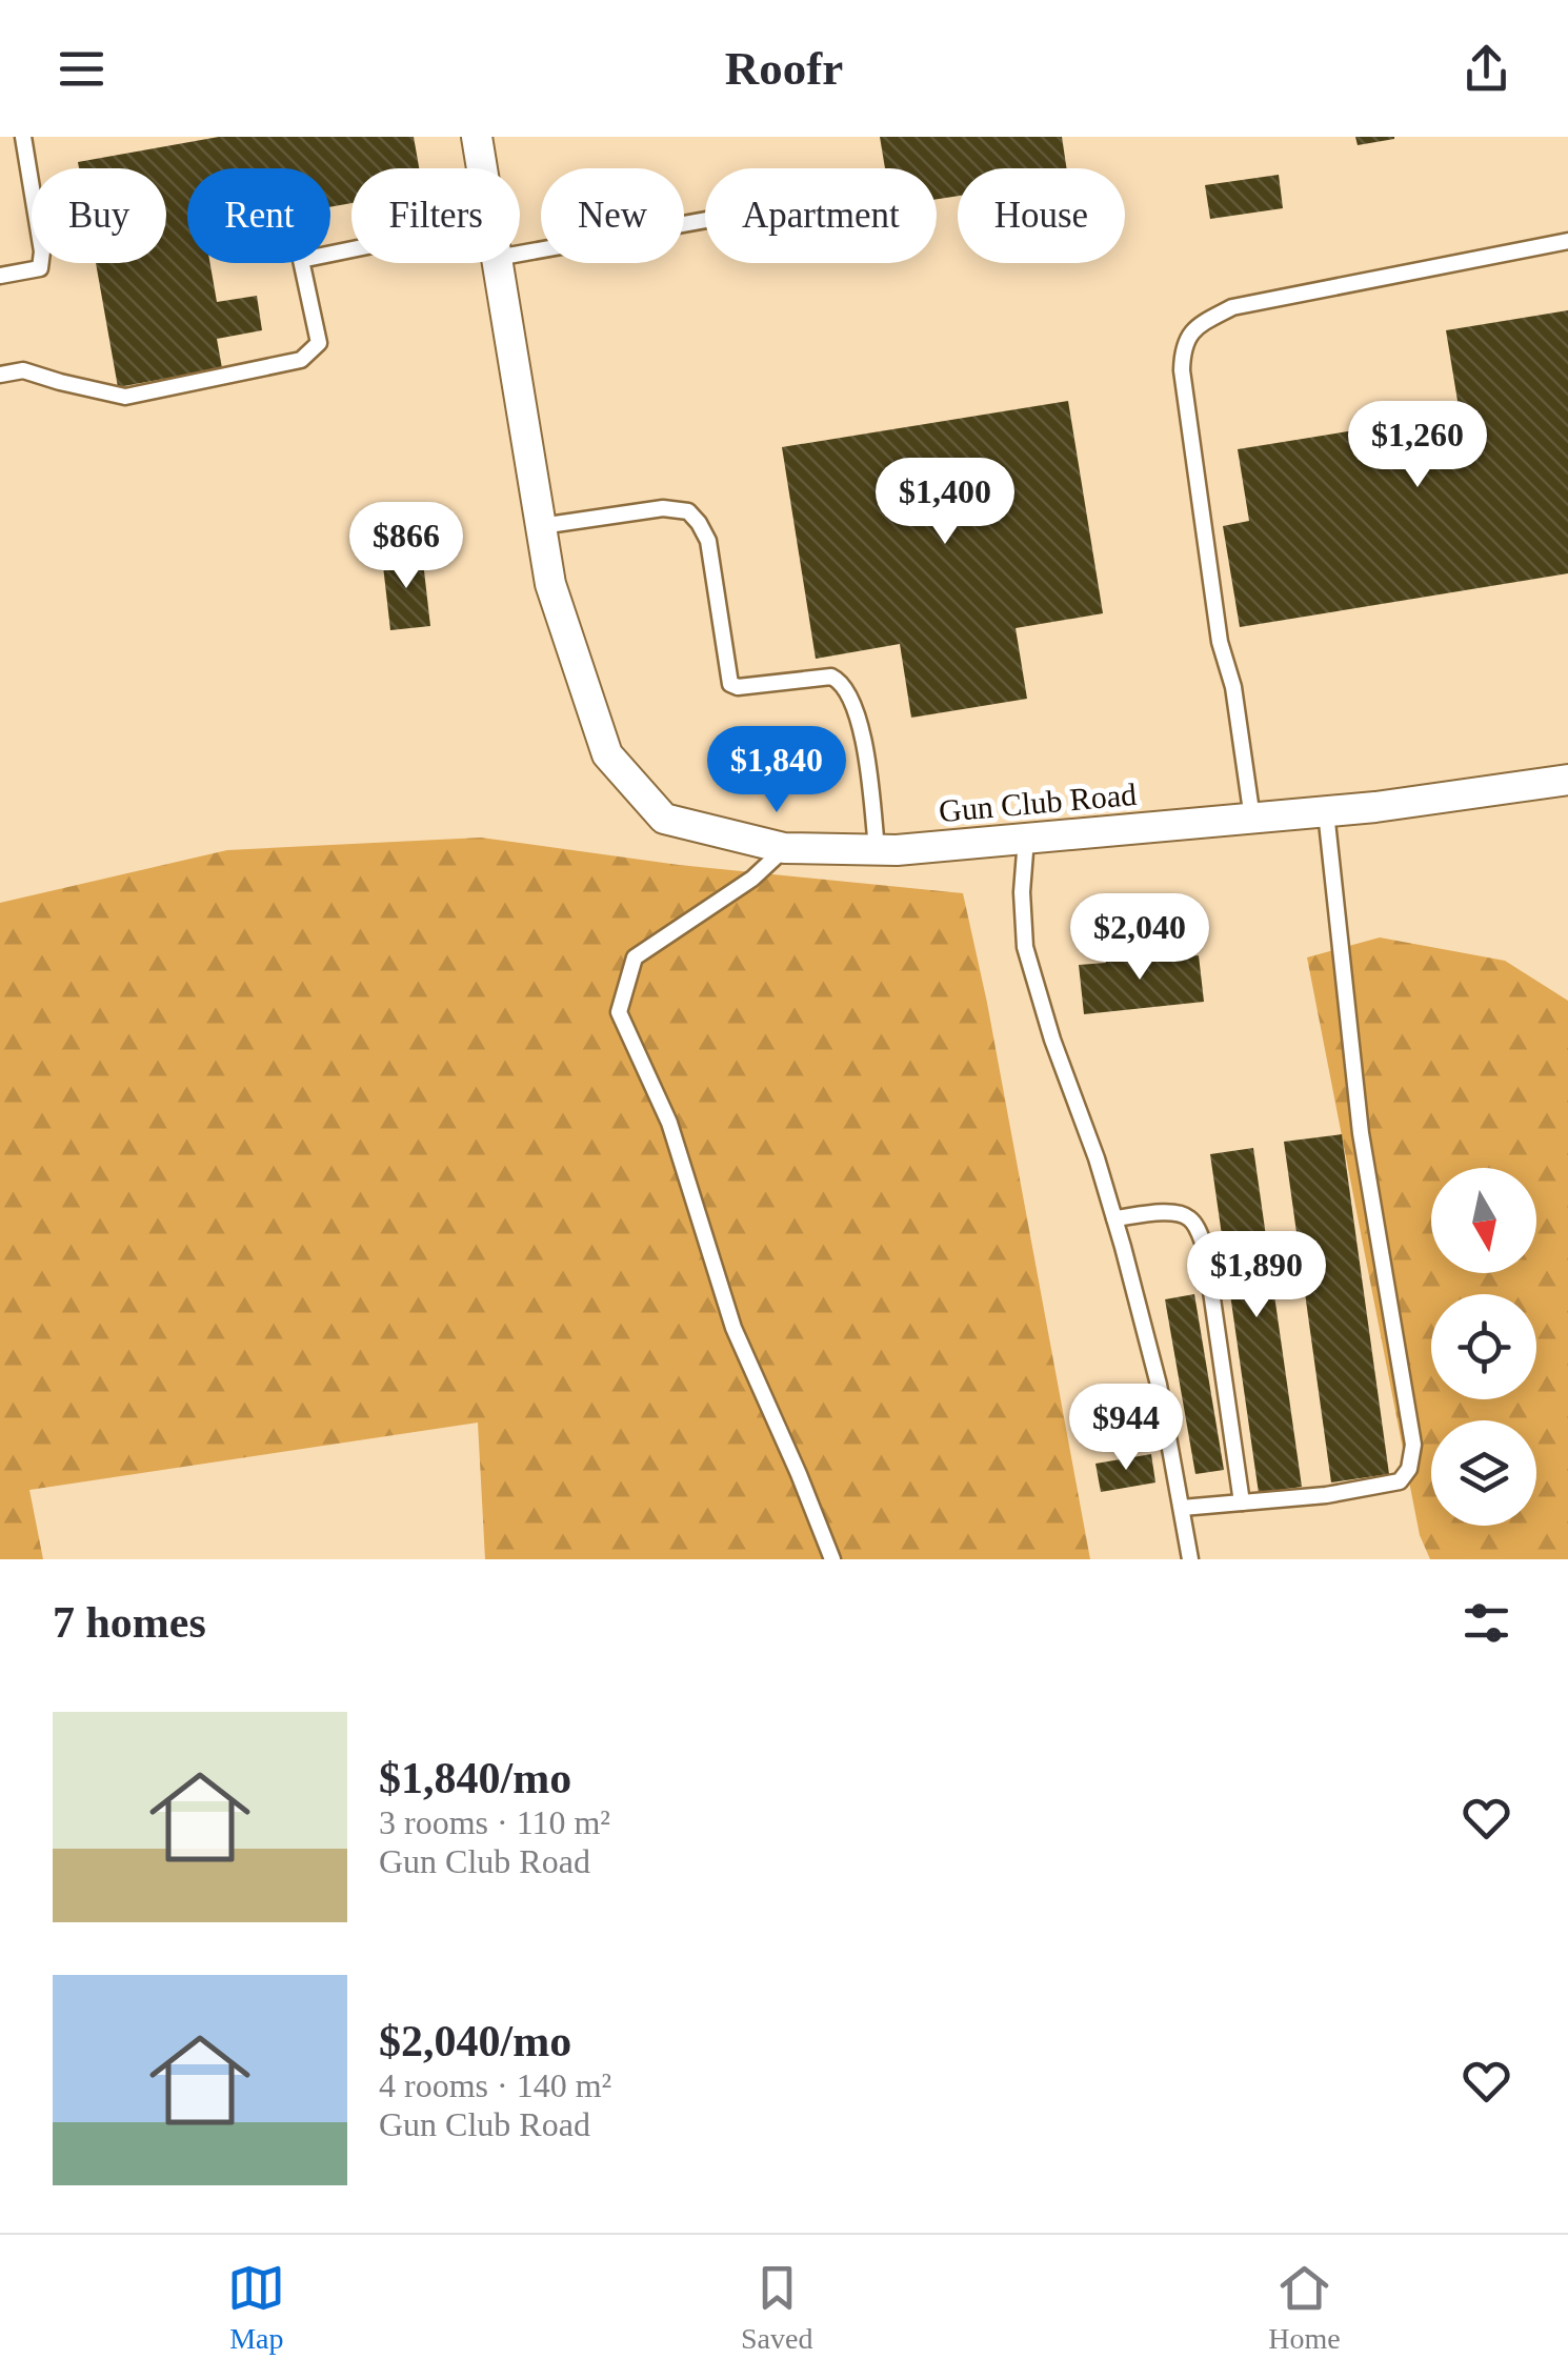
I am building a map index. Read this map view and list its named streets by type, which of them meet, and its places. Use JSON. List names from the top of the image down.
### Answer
{
  "streets": {
    "street": ["Gun Club Road"]
  },
  "north": "bottom",
  "page": {
    "header": "Roofr",
    "chip": [
      "Buy",
      "Rent",
      "Filters",
      "New",
      "Apartment",
      "House"
    ],
    "price": [
      "$1,260",
      "$1,400",
      "$866",
      "$1,840",
      "$2,040",
      "$1,890",
      "$944"
    ],
    "heading": "7 homes",
    "list": [
      {
        "name": "$1,840/mo",
        "note": "3 rooms · 110 m² · Gun Club Road"
      },
      {
        "name": "$2,040/mo",
        "note": "4 rooms · 140 m² · Gun Club Road"
      }
    ],
    "tabs": ["Map", "Saved", "Home"]
  }
}
